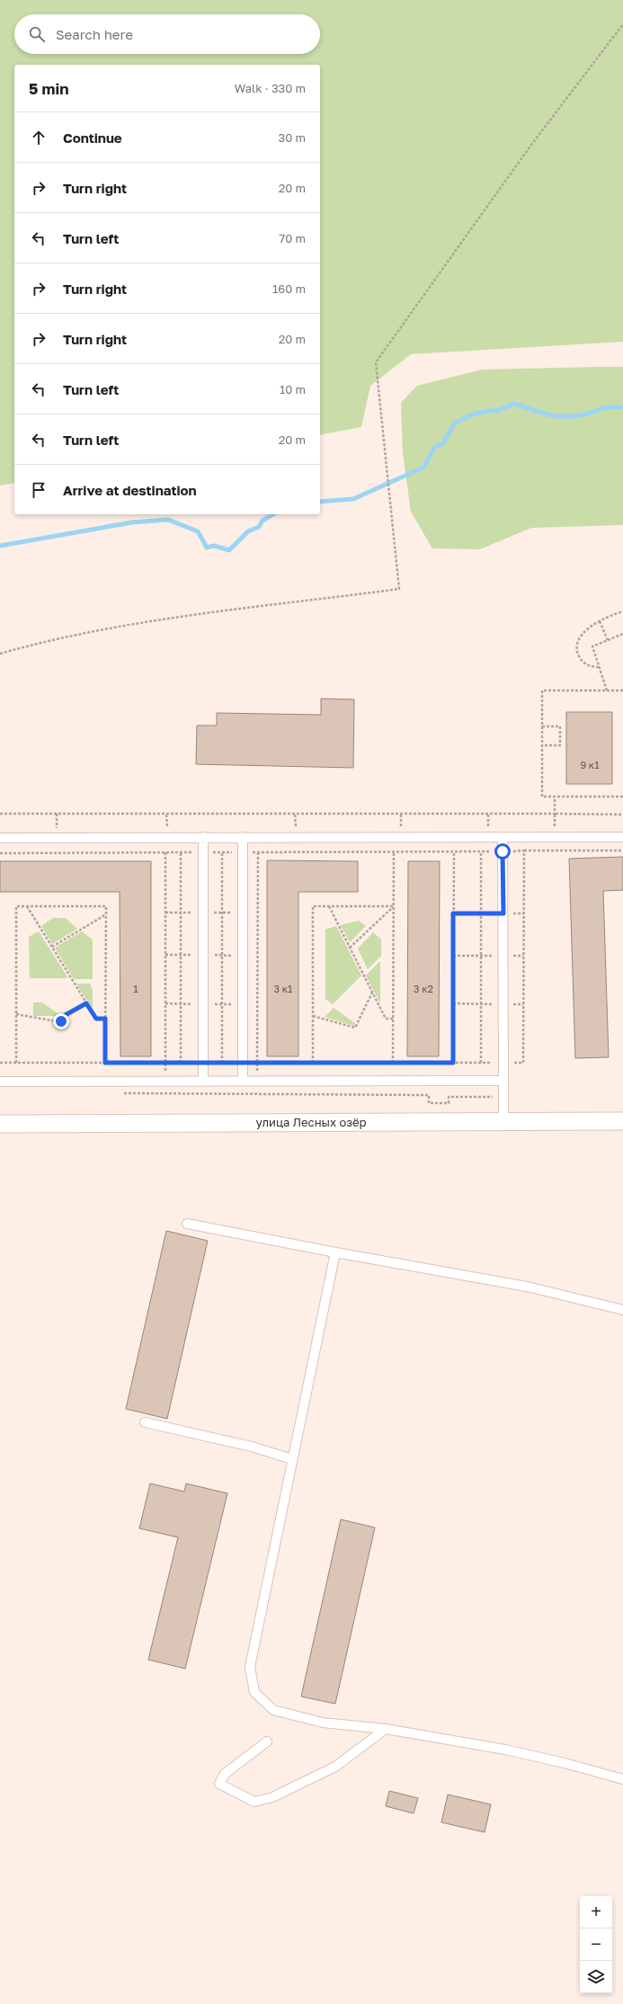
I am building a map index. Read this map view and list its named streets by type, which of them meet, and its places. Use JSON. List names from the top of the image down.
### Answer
{
  "streets": {
    "street": ["улица Лесных озёр"]
  },
  "house_numbers": [
    "9 к1",
    "1",
    "3 к1",
    "3 к2"
  ],
  "page": {
    "search": "Search here",
    "heading": ["5 min", "Walk · 330 m"],
    "list": [
      ["Continue", "30 m"],
      ["Turn right", "20 m"],
      ["Turn left", "70 m"],
      ["Turn right", "160 m"],
      ["Turn right", "20 m"],
      ["Turn left", "10 m"],
      ["Turn left", "20 m"],
      "Arrive at destination"
    ],
    "map_buttons": ["+", "−"]
  }
}
